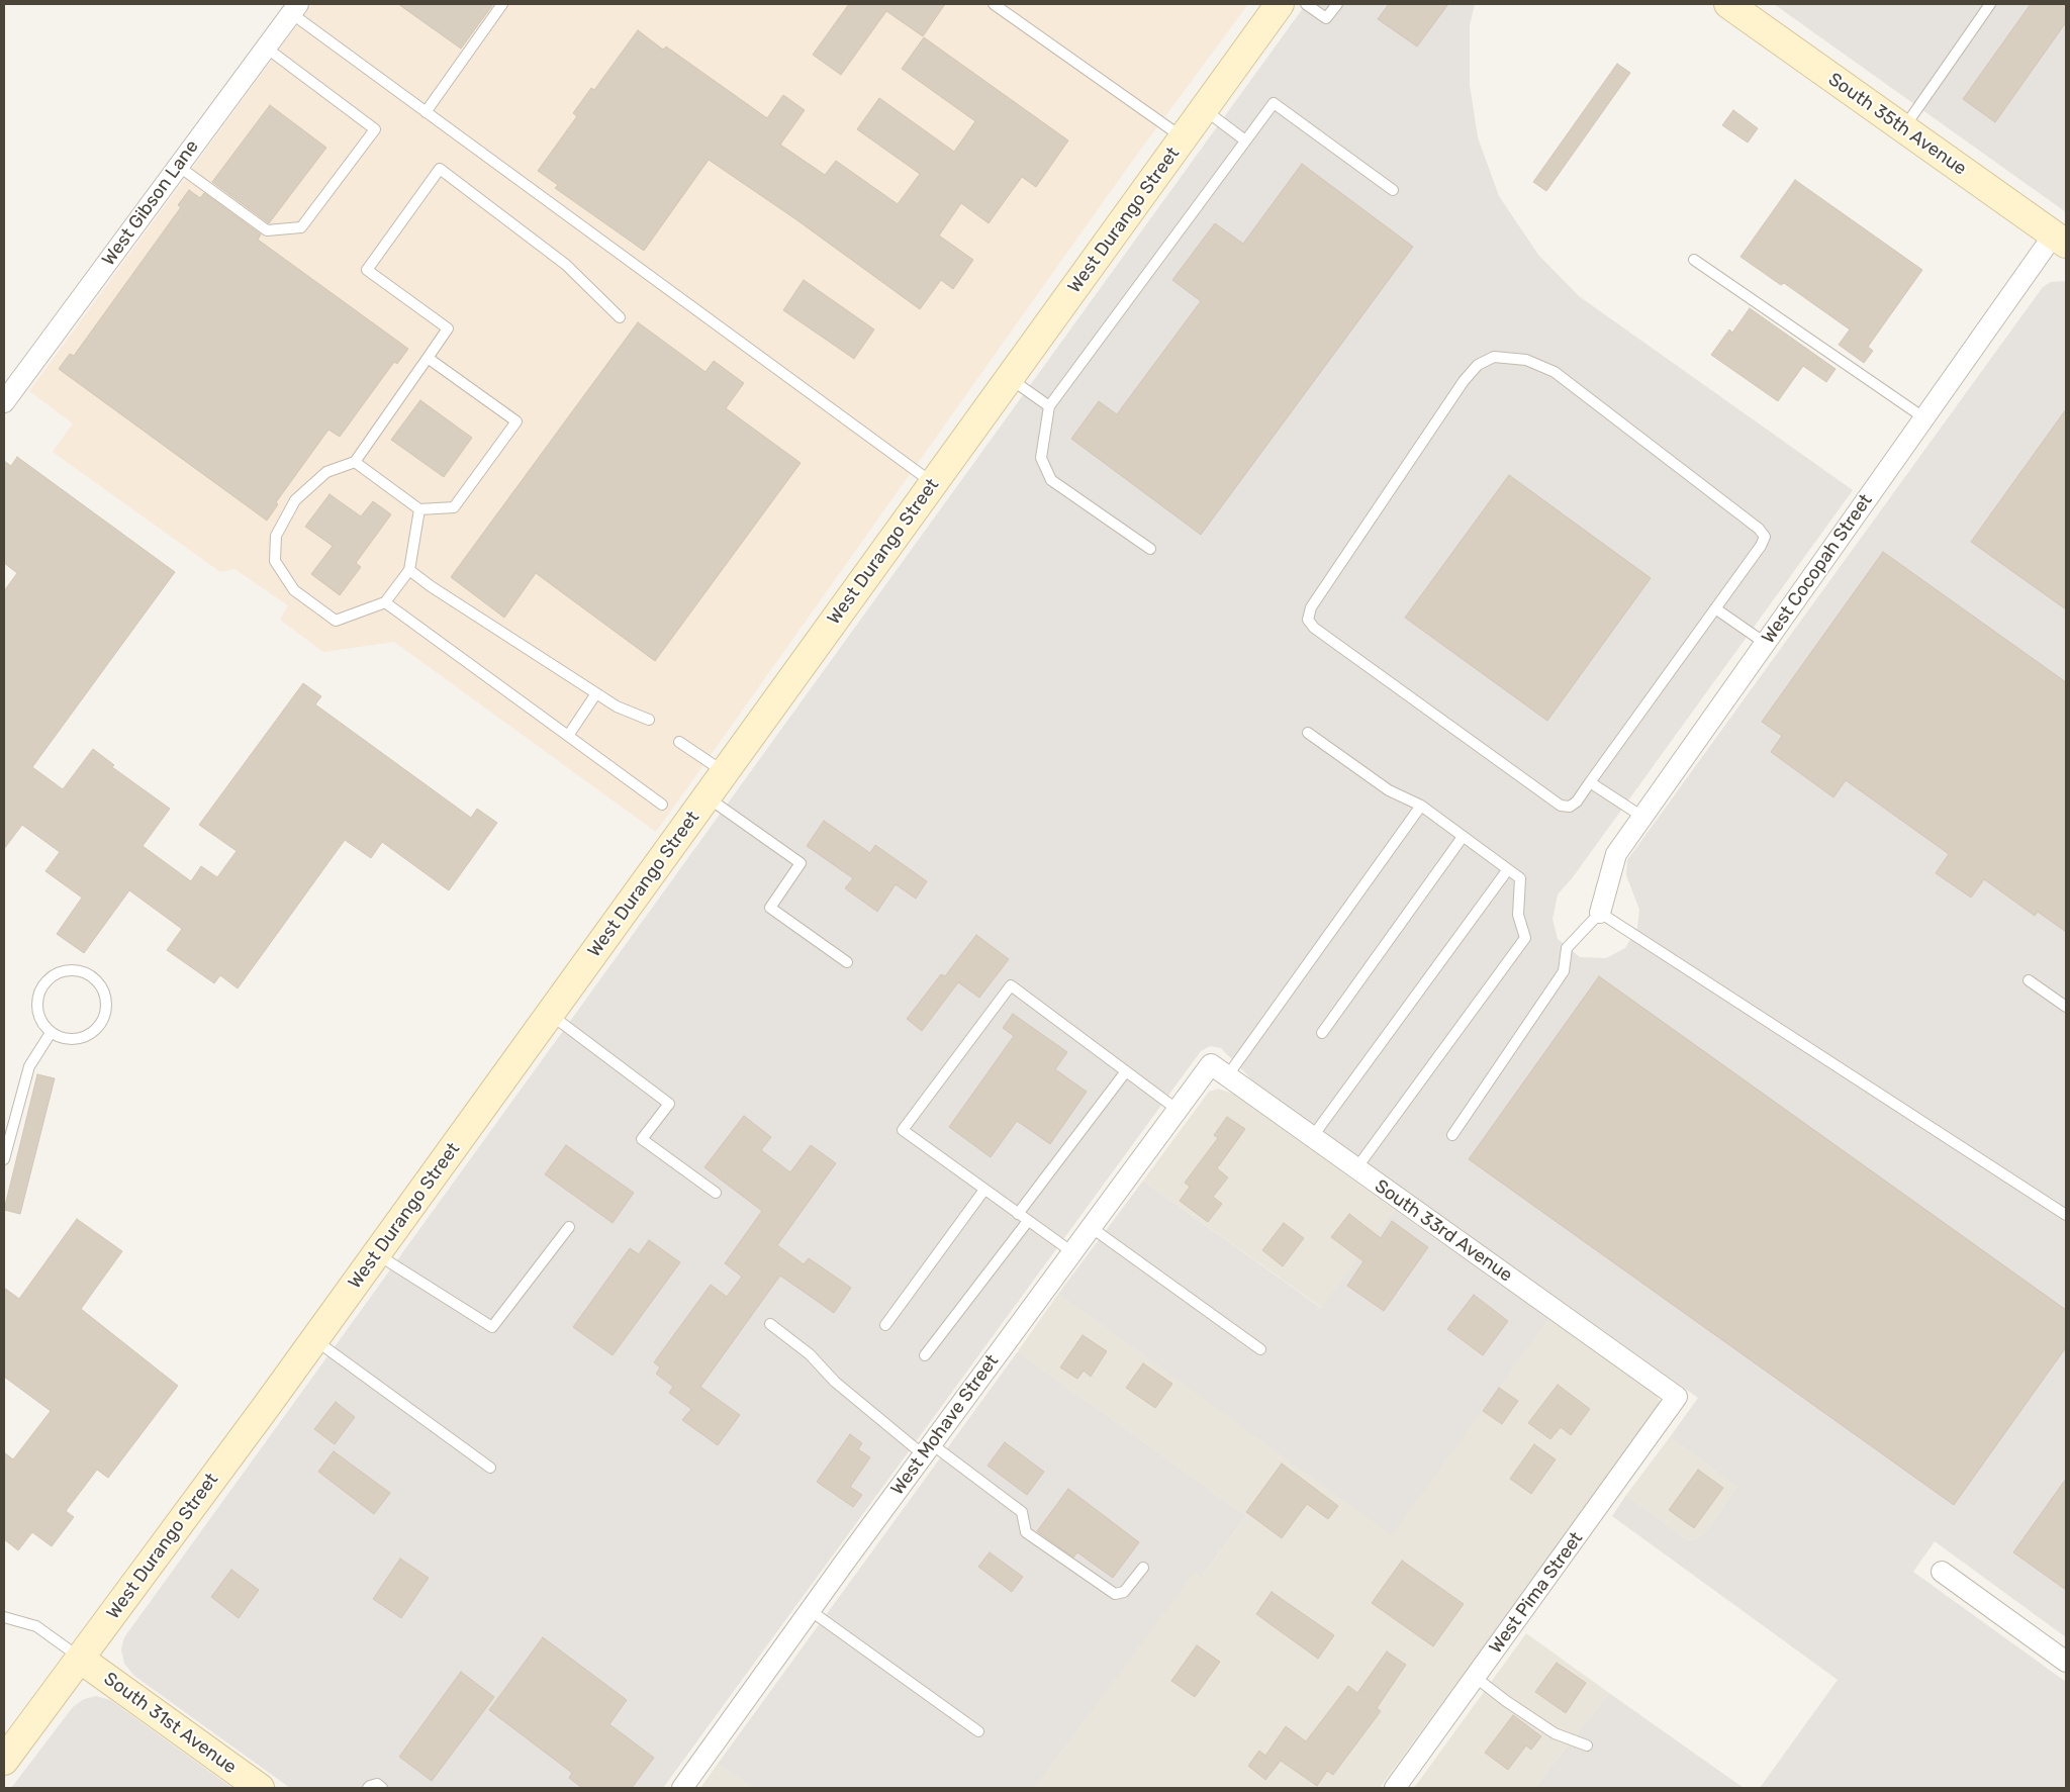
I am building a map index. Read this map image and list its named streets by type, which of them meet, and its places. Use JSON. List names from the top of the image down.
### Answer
{
  "streets": {
    "street": [
      "South 35th Avenue",
      "West Gibson Lane",
      "West Durango Street",
      "West Cocopah Street",
      "South 33rd Avenue",
      "West Mohave Street",
      "West Pima Street",
      "South 31st Avenue"
    ]
  },
  "crossings": [
    ["South 35th Avenue", "West Cocopah Street"],
    ["West Durango Street", "South 31st Avenue"],
    ["South 33rd Avenue", "West Mohave Street"],
    ["South 33rd Avenue", "West Pima Street"]
  ]
}
